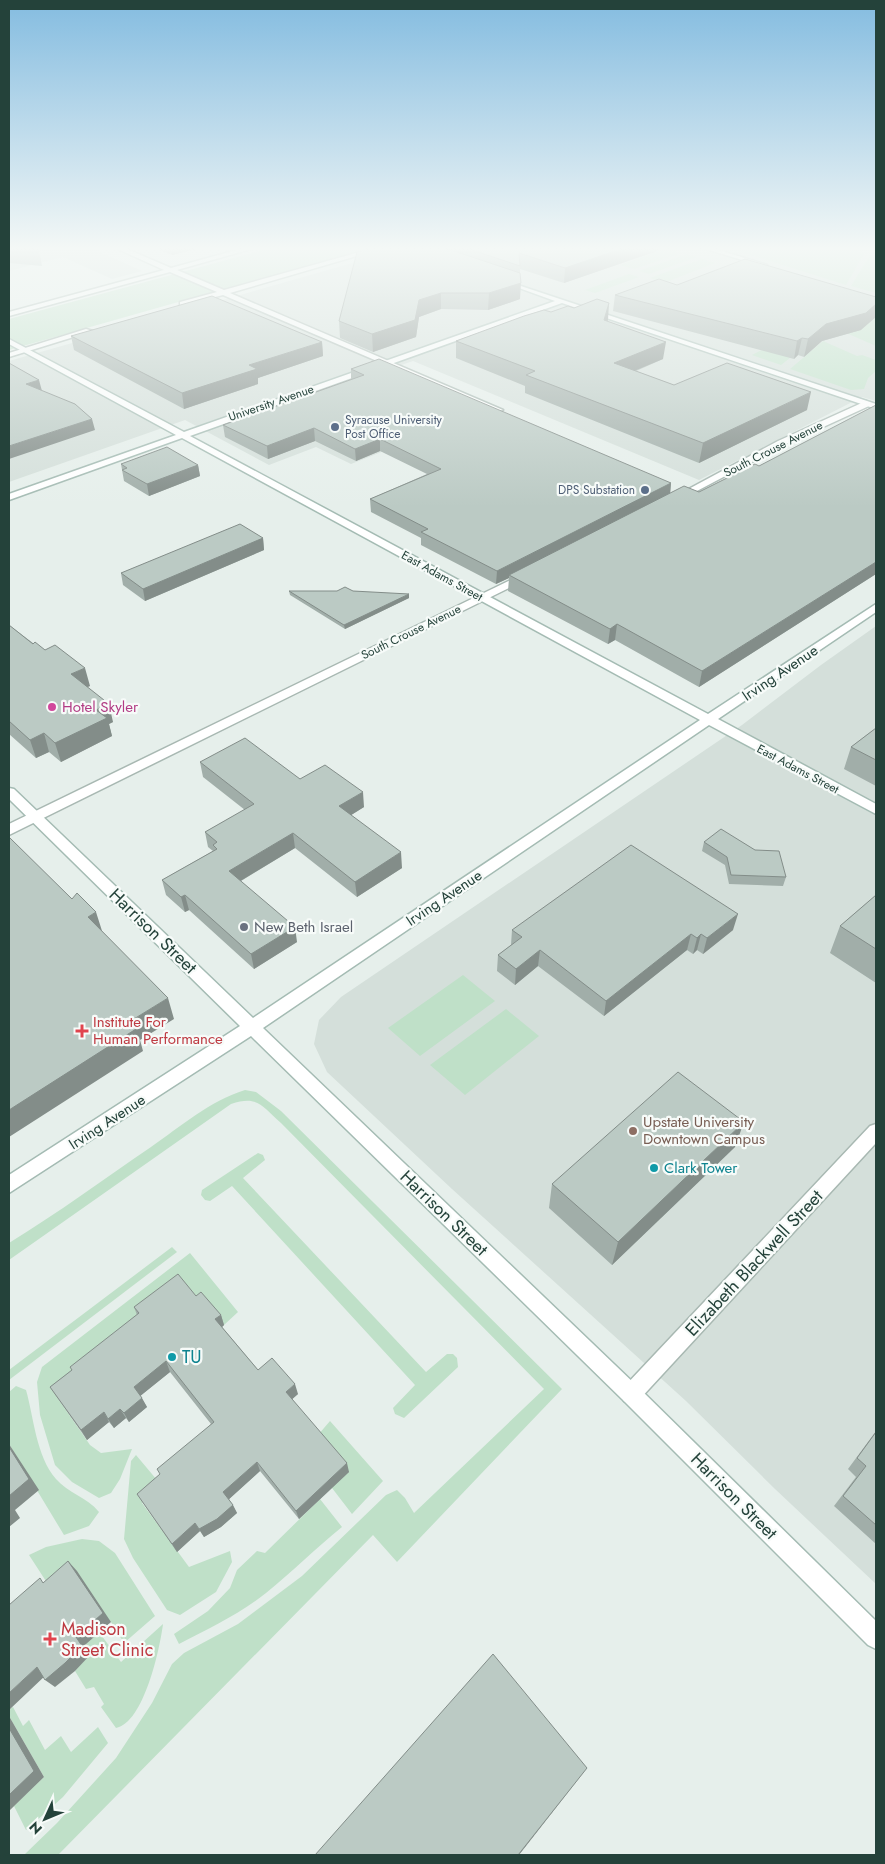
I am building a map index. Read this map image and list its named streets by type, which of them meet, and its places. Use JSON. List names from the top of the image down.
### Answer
{
  "streets": {
    "street": [
      "University Avenue",
      "South Crouse Avenue",
      "East Adams Street",
      "Irving Avenue",
      "Harrison Street",
      "Elizabeth Blackwell Street"
    ]
  },
  "crossings": [
    ["University Avenue", "East Adams Street"],
    ["South Crouse Avenue", "East Adams Street"],
    ["South Crouse Avenue", "Harrison Street"],
    ["East Adams Street", "Irving Avenue"],
    ["Irving Avenue", "Harrison Street"],
    ["Harrison Street", "Elizabeth Blackwell Street"]
  ],
  "places": {
    "other": [
      "Syracuse University Post Office",
      "DPS Substation",
      "Hotel Skyler",
      "New Beth Israel",
      "Upstate University Downtown Campus",
      "Clark Tower",
      "TU"
    ],
    "health": ["Institute For Human Performance", "Madison Street Clinic"]
  },
  "north": "bottom left"
}
